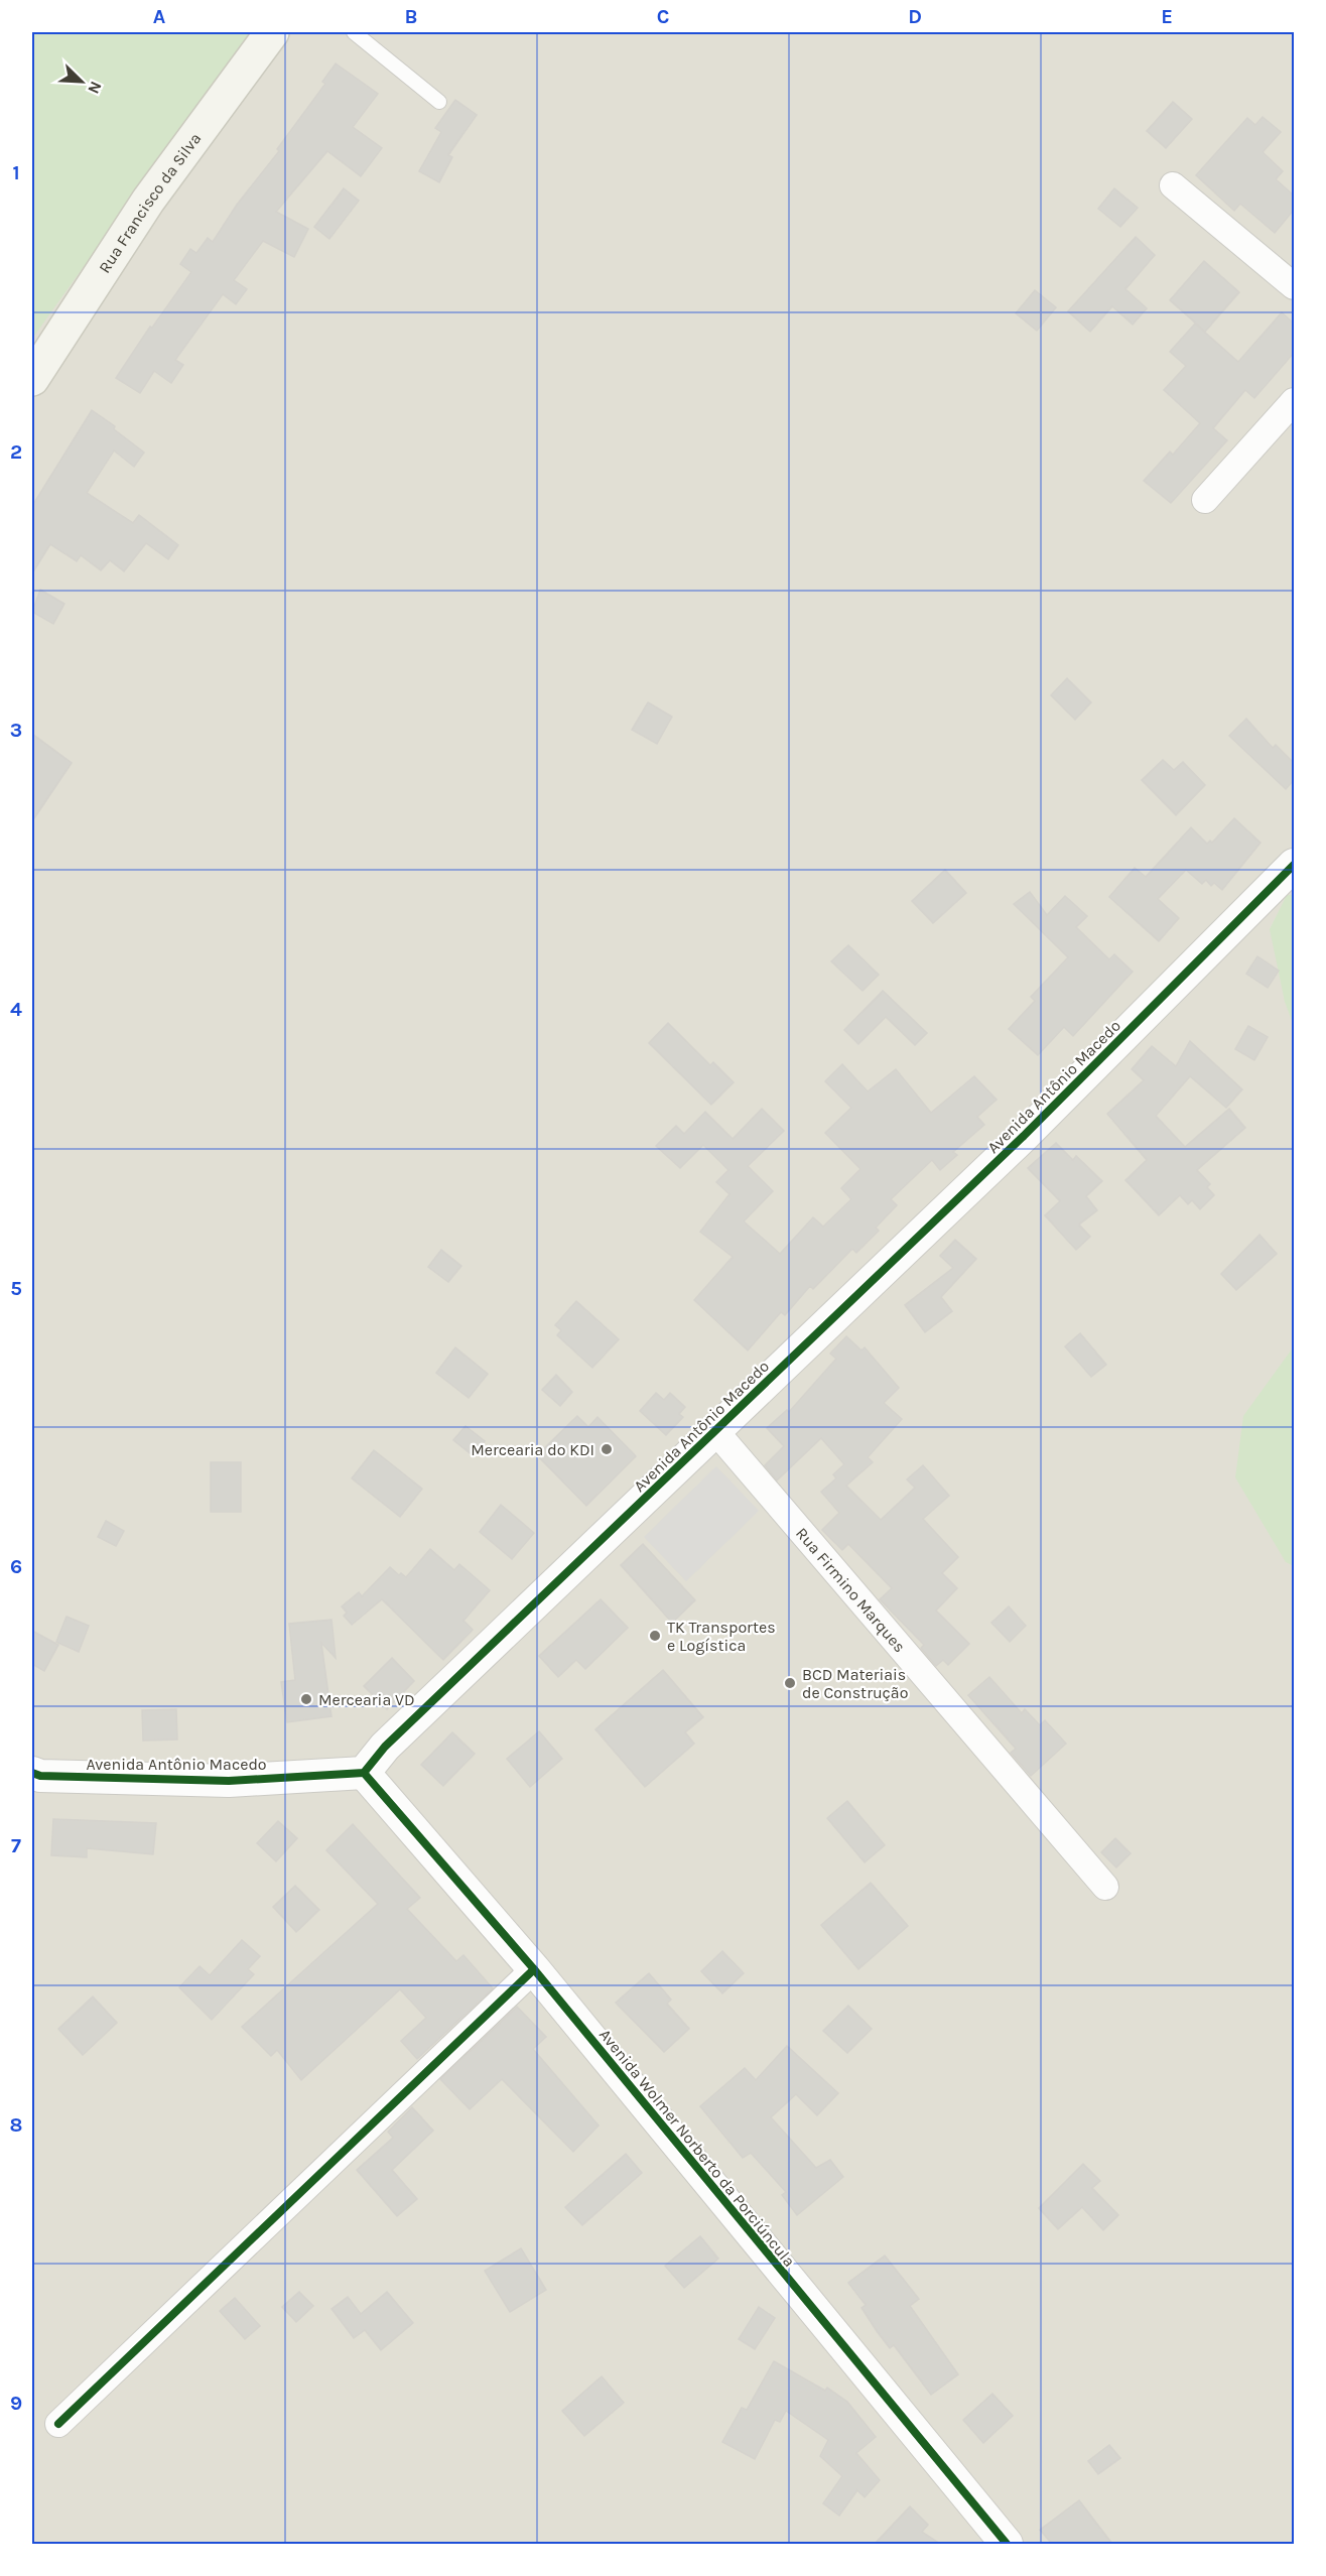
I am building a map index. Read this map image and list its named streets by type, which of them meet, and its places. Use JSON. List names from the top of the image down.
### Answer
{
  "streets": {
    "main road": ["Rua Francisco da Silva"],
    "street": ["Avenida Antônio Macedo", "Rua Firmino Marques", "Avenida Wolmer Norberto da Porciúncula"]
  },
  "crossings": [
    ["Avenida Antônio Macedo", "Rua Firmino Marques"],
    ["Avenida Antônio Macedo", "Avenida Wolmer Norberto da Porciúncula"]
  ],
  "places": [
    "Mercearia do KDI",
    "TK Transportes e Logística",
    "BCD Materiais de Construção",
    "Mercearia VD"
  ],
  "north": "bottom right",
  "grid": {
    "columns": [
      "A",
      "B",
      "C",
      "D",
      "E"
    ],
    "rows": [
      "1",
      "2",
      "3",
      "4",
      "5",
      "6",
      "7",
      "8",
      "9"
    ]
  }
}
